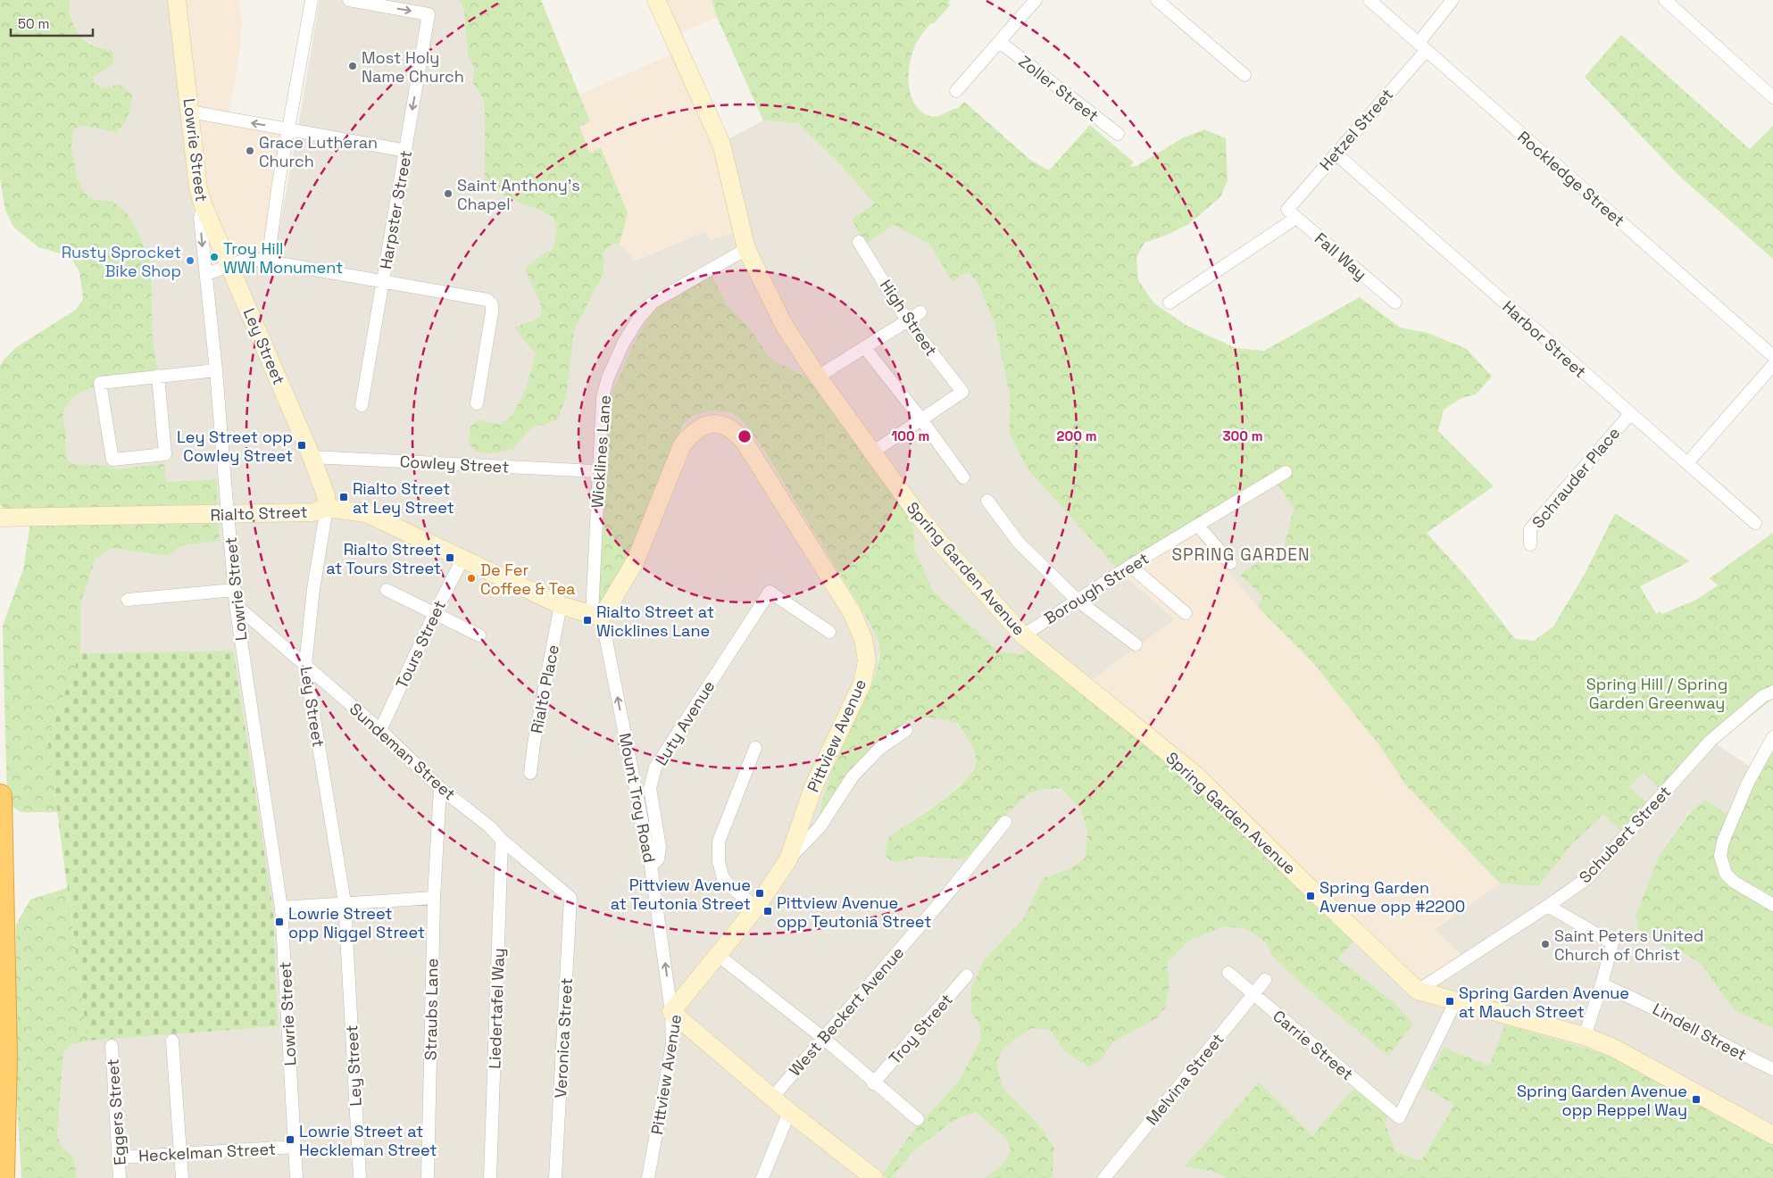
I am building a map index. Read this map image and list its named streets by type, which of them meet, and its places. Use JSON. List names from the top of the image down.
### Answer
{
  "streets": {
    "street": [
      "Zoller Street",
      "Hetzel Street",
      "Lowrie Street",
      "Rockledge Street",
      "Harpster Street",
      "Fall Way",
      "High Street",
      "Harbor Street",
      "Ley Street",
      "Wicklines Lane",
      "Cowley Street",
      "Schrauder Place",
      "Rialto Street",
      "Spring Garden Avenue",
      "Borough Street",
      "Tours Street",
      "Rialto Place",
      "Luty Avenue",
      "Pittview Avenue",
      "Sundeman Street",
      "Mount Troy Road",
      "Schubert Street",
      "Liedertafel Way",
      "Straubs Lane",
      "West Beckert Avenue",
      "Troy Street",
      "Lindell Street",
      "Veronica Street",
      "Carrie Street",
      "Melvina Street",
      "Eggers Street",
      "Heckelman Street"
    ]
  },
  "crossings": [
    ["Hetzel Street", "Rockledge Street"],
    ["Hetzel Street", "Fall Way"],
    ["Hetzel Street", "Harbor Street"],
    ["Lowrie Street", "Ley Street"],
    ["Lowrie Street", "Sundeman Street"],
    ["Lowrie Street", "Heckelman Street"],
    ["Harbor Street", "Schrauder Place"],
    ["Ley Street", "Cowley Street"],
    ["Ley Street", "Rialto Street"],
    ["Ley Street", "Sundeman Street"],
    ["Wicklines Lane", "Cowley Street"],
    ["Wicklines Lane", "Rialto Street"],
    ["Wicklines Lane", "Spring Garden Avenue"],
    ["Wicklines Lane", "Pittview Avenue"],
    ["Wicklines Lane", "Mount Troy Road"],
    ["Rialto Street", "Tours Street"],
    ["Rialto Street", "Rialto Place"],
    ["Rialto Street", "Pittview Avenue"],
    ["Rialto Street", "Mount Troy Road"],
    ["Spring Garden Avenue", "Borough Street"],
    ["Spring Garden Avenue", "Schubert Street"],
    ["Spring Garden Avenue", "Carrie Street"],
    ["Tours Street", "Sundeman Street"],
    ["Luty Avenue", "Mount Troy Road"],
    ["Pittview Avenue", "Mount Troy Road"],
    ["Sundeman Street", "Liedertafel Way"],
    ["Sundeman Street", "Straubs Lane"],
    ["Sundeman Street", "Veronica Street"],
    ["Carrie Street", "Melvina Street"],
    ["Eggers Street", "Heckelman Street"]
  ],
  "one_way": ["Mount Troy Road"],
  "districts": ["SPRING GARDEN"],
  "parks": ["Spring Hill / Spring Garden Greenway"],
  "places": {
    "other": [
      "Most Holy Name Church",
      "Grace Lutheran Church",
      "Saint Anthony's Chapel",
      "Troy Hill WWI Monument",
      "Rusty Sprocket Bike Shop",
      "De Fer Coffee & Tea",
      "Saint Peters United Church of Christ"
    ],
    "transit": [
      "Ley Street opp Cowley Street",
      "Rialto Street at Ley Street",
      "Rialto Street at Tours Street",
      "Rialto Street at Wicklines Lane",
      "Pittview Avenue at Teutonia Street",
      "Spring Garden Avenue opp #2200",
      "Pittview Avenue opp Teutonia Street",
      "Lowrie Street opp Niggel Street",
      "Spring Garden Avenue at Mauch Street",
      "Spring Garden Avenue opp Reppel Way",
      "Lowrie Street at Heckleman Street"
    ]
  },
  "scale_bar": "50 m",
  "rings": ["100 m", "200 m", "300 m"]
}
